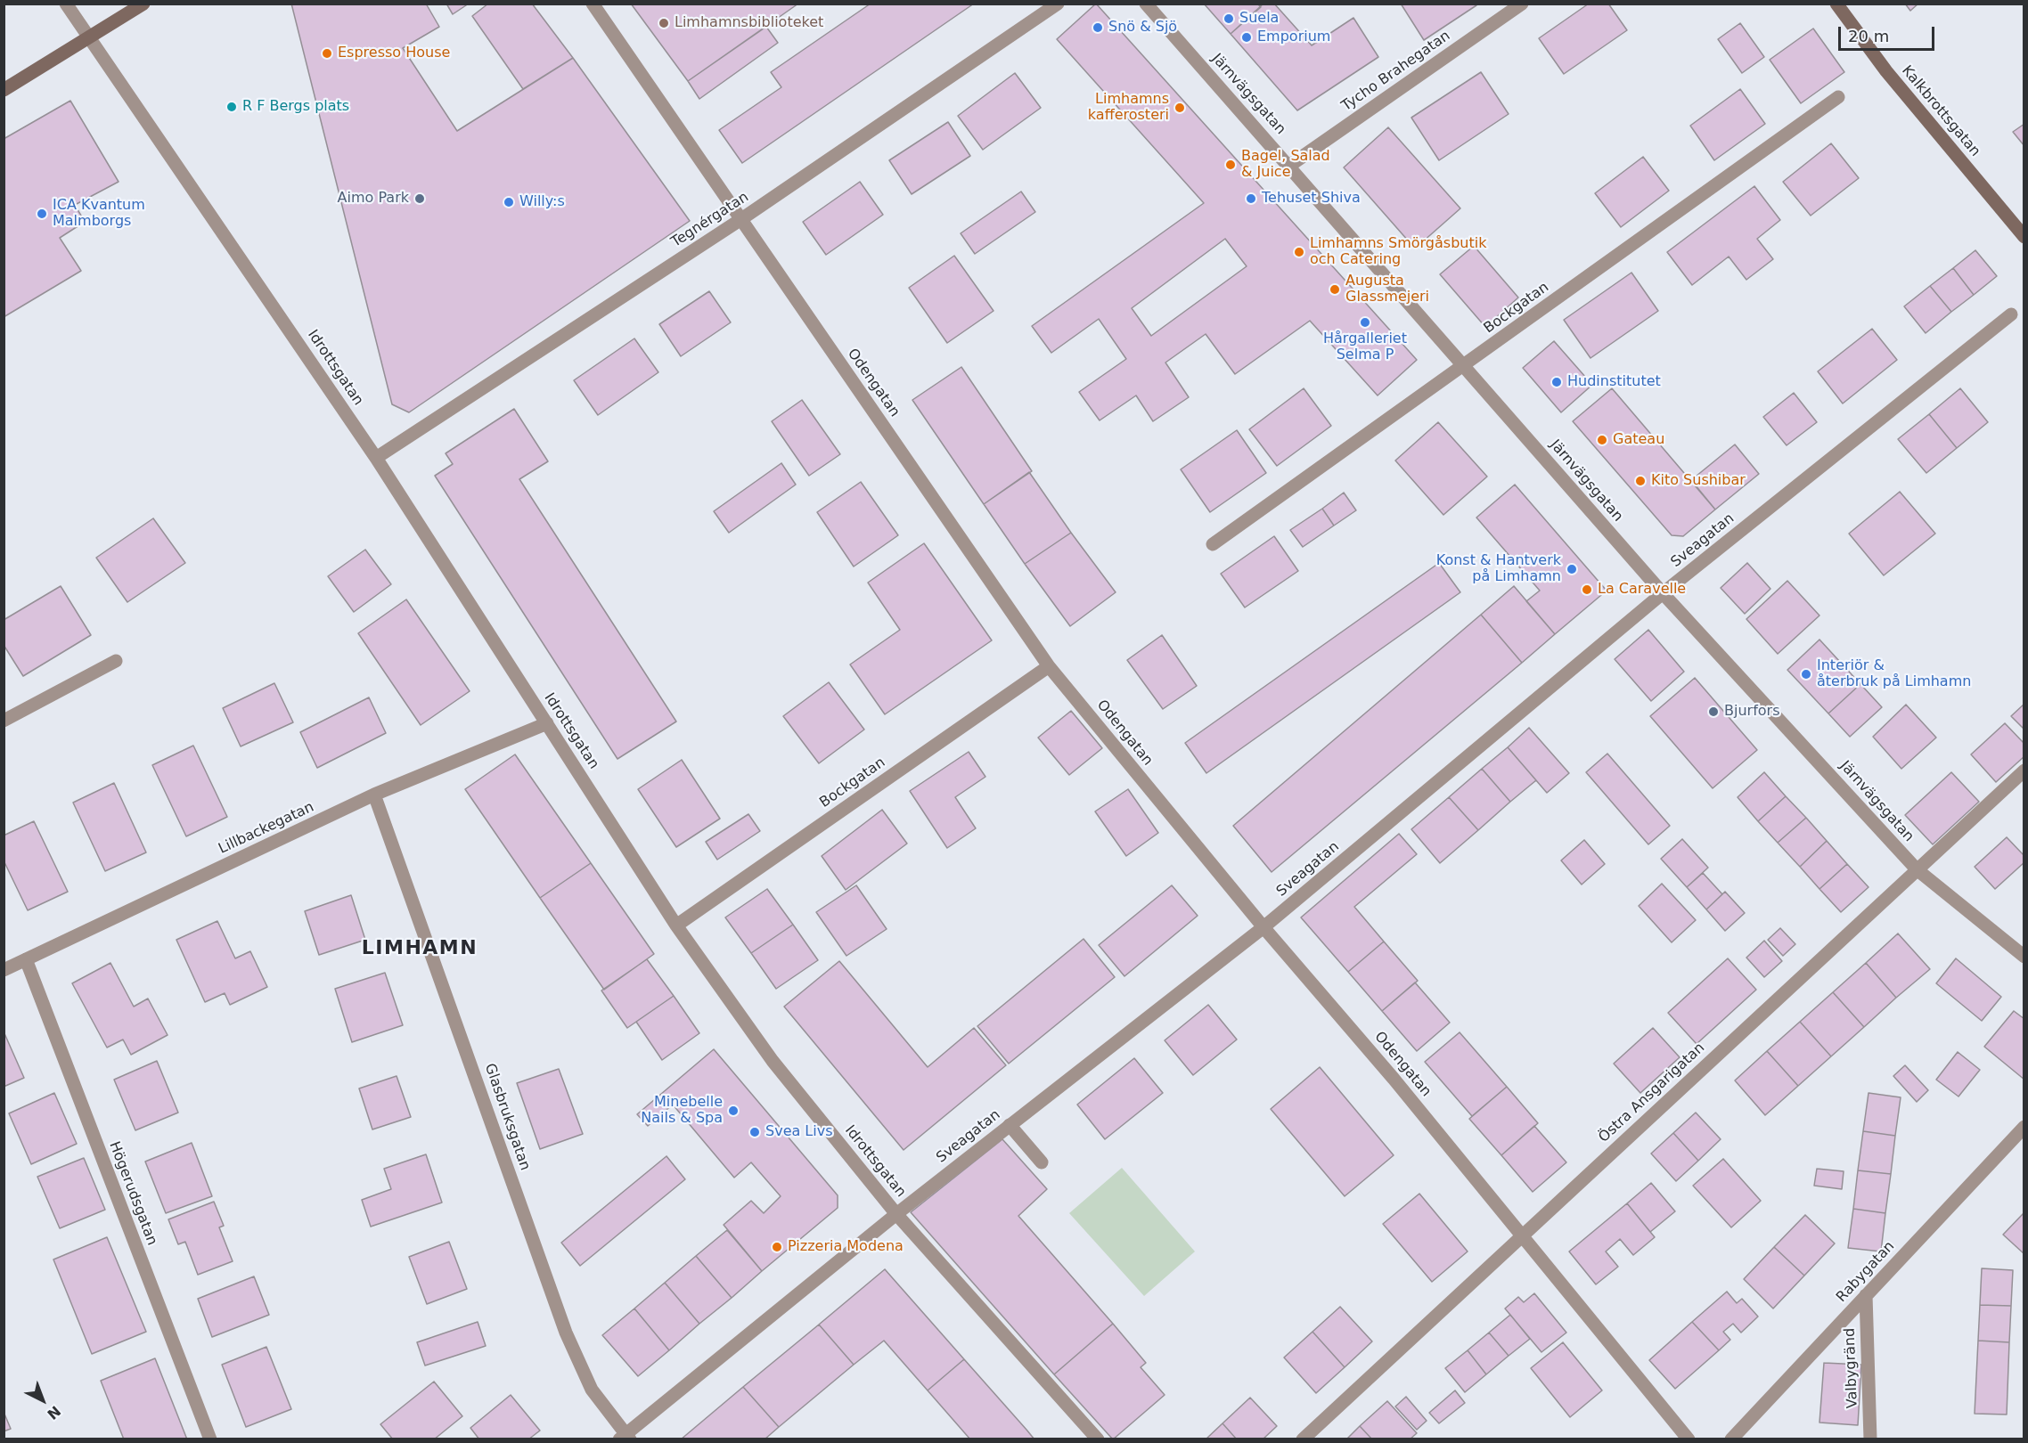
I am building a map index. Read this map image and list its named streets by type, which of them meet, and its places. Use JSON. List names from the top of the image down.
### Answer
{
  "streets": {
    "main road": ["Kalkbrottsgatan"],
    "street": [
      "Tycho Brahegatan",
      "Järnvägsgatan",
      "Tegnérgatan",
      "Bockgatan",
      "Idrottsgatan",
      "Odengatan",
      "Sveagatan",
      "Lillbackegatan",
      "Östra Ansgarigatan",
      "Glasbruksgatan",
      "Högerudsgatan",
      "Rabygatan",
      "Valbygränd"
    ]
  },
  "crossings": [
    ["Tycho Brahegatan", "Järnvägsgatan"],
    ["Järnvägsgatan", "Bockgatan"],
    ["Järnvägsgatan", "Sveagatan"],
    ["Järnvägsgatan", "Östra Ansgarigatan"],
    ["Tegnérgatan", "Idrottsgatan"],
    ["Tegnérgatan", "Odengatan"],
    ["Bockgatan", "Idrottsgatan"],
    ["Bockgatan", "Odengatan"],
    ["Idrottsgatan", "Sveagatan"],
    ["Idrottsgatan", "Lillbackegatan"],
    ["Odengatan", "Sveagatan"],
    ["Odengatan", "Östra Ansgarigatan"],
    ["Sveagatan", "Glasbruksgatan"],
    ["Lillbackegatan", "Glasbruksgatan"],
    ["Lillbackegatan", "Högerudsgatan"],
    ["Rabygatan", "Valbygränd"]
  ],
  "districts": ["LIMHAMN"],
  "places": [
    "Suela",
    "Limhamnsbiblioteket",
    "Snö & Sjö",
    "Emporium",
    "Espresso House",
    "R F Bergs plats",
    "Limhamns kafferosteri",
    "Bagel, Salad & Juice",
    "Aimo Park",
    "Tehuset Shiva",
    "Willy:s",
    "ICA Kvantum Malmborgs",
    "Limhamns Smörgåsbutik och Catering",
    "Augusta Glassmejeri",
    "Hårgalleriet Selma P",
    "Hudinstitutet",
    "Gateau",
    "Kito Sushibar",
    "Konst & Hantverk på Limhamn",
    "La Caravelle",
    "Interiör & återbruk på Limhamn",
    "Bjurfors",
    "Minebelle Nails & Spa",
    "Svea Livs",
    "Pizzeria Modena"
  ],
  "scale_bar": "20 m",
  "north": "bottom right"
}
